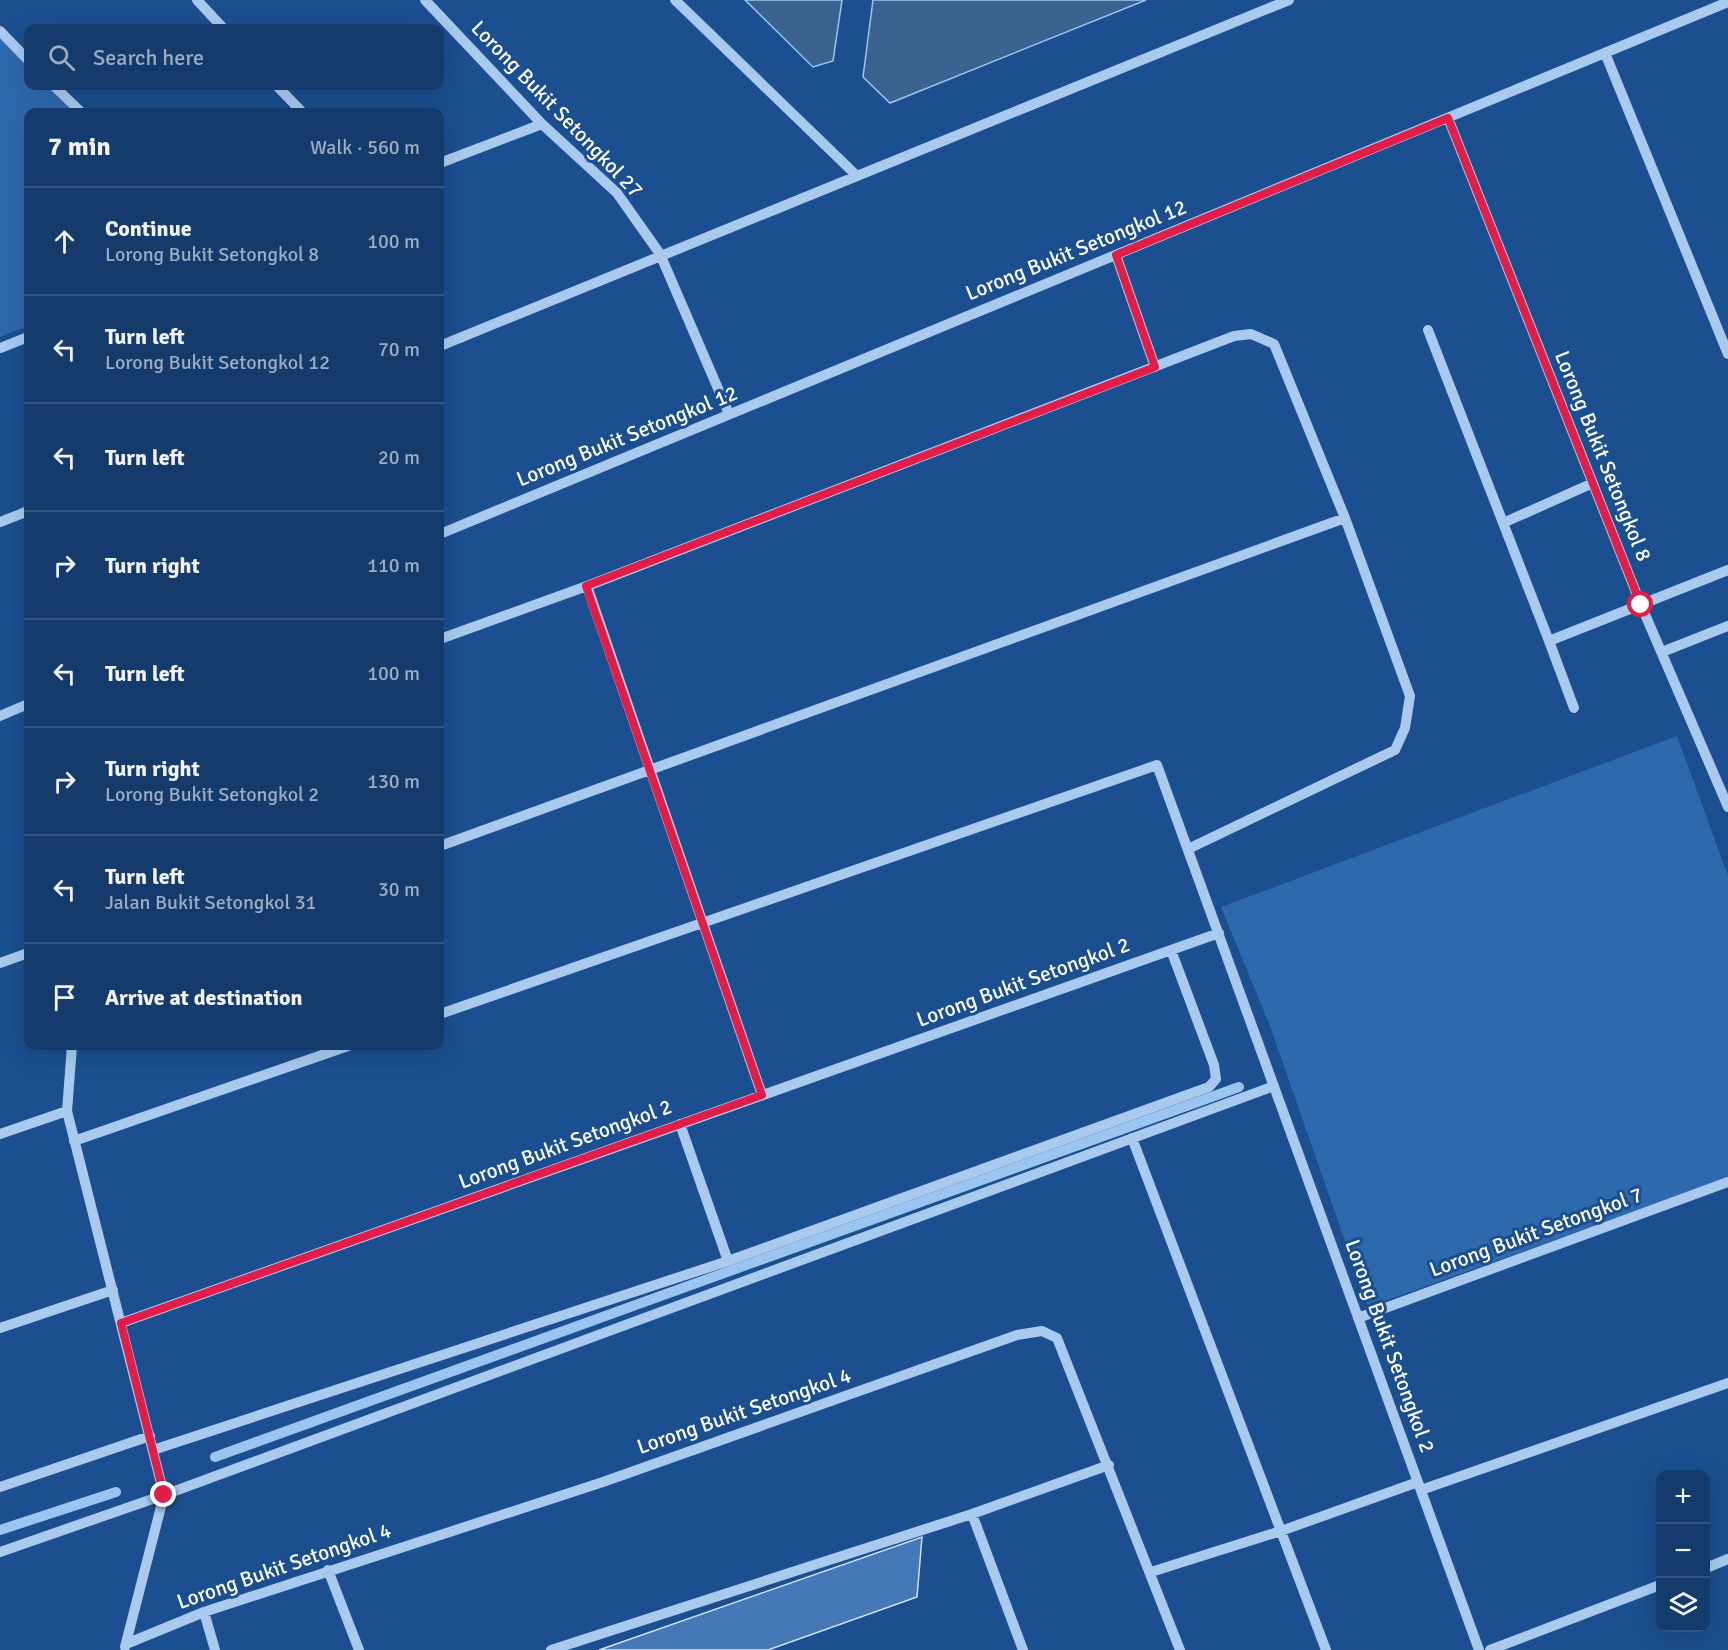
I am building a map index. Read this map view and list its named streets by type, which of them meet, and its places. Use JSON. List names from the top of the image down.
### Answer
{
  "streets": {
    "street": [
      "Lorong Bukit Setongkol 27",
      "Lorong Bukit Setongkol 12",
      "Lorong Bukit Setongkol 8",
      "Lorong Bukit Setongkol 2",
      "Lorong Bukit Setongkol 7",
      "Lorong Bukit Setongkol 4"
    ]
  },
  "crossings": [
    ["Lorong Bukit Setongkol 27", "Lorong Bukit Setongkol 12"],
    ["Lorong Bukit Setongkol 12", "Lorong Bukit Setongkol 8"],
    ["Lorong Bukit Setongkol 2", "Lorong Bukit Setongkol 7"]
  ],
  "page": {
    "search": "Search here",
    "heading": ["7 min", "Walk · 560 m"],
    "list": [
      ["Continue", "Lorong Bukit Setongkol 8", "100 m"],
      ["Turn left", "Lorong Bukit Setongkol 12", "70 m"],
      ["Turn left", "20 m"],
      ["Turn right", "110 m"],
      ["Turn left", "100 m"],
      ["Turn right", "Lorong Bukit Setongkol 2", "130 m"],
      ["Turn left", "Jalan Bukit Setongkol 31", "30 m"],
      "Arrive at destination"
    ],
    "map_buttons": ["+", "−"]
  }
}
